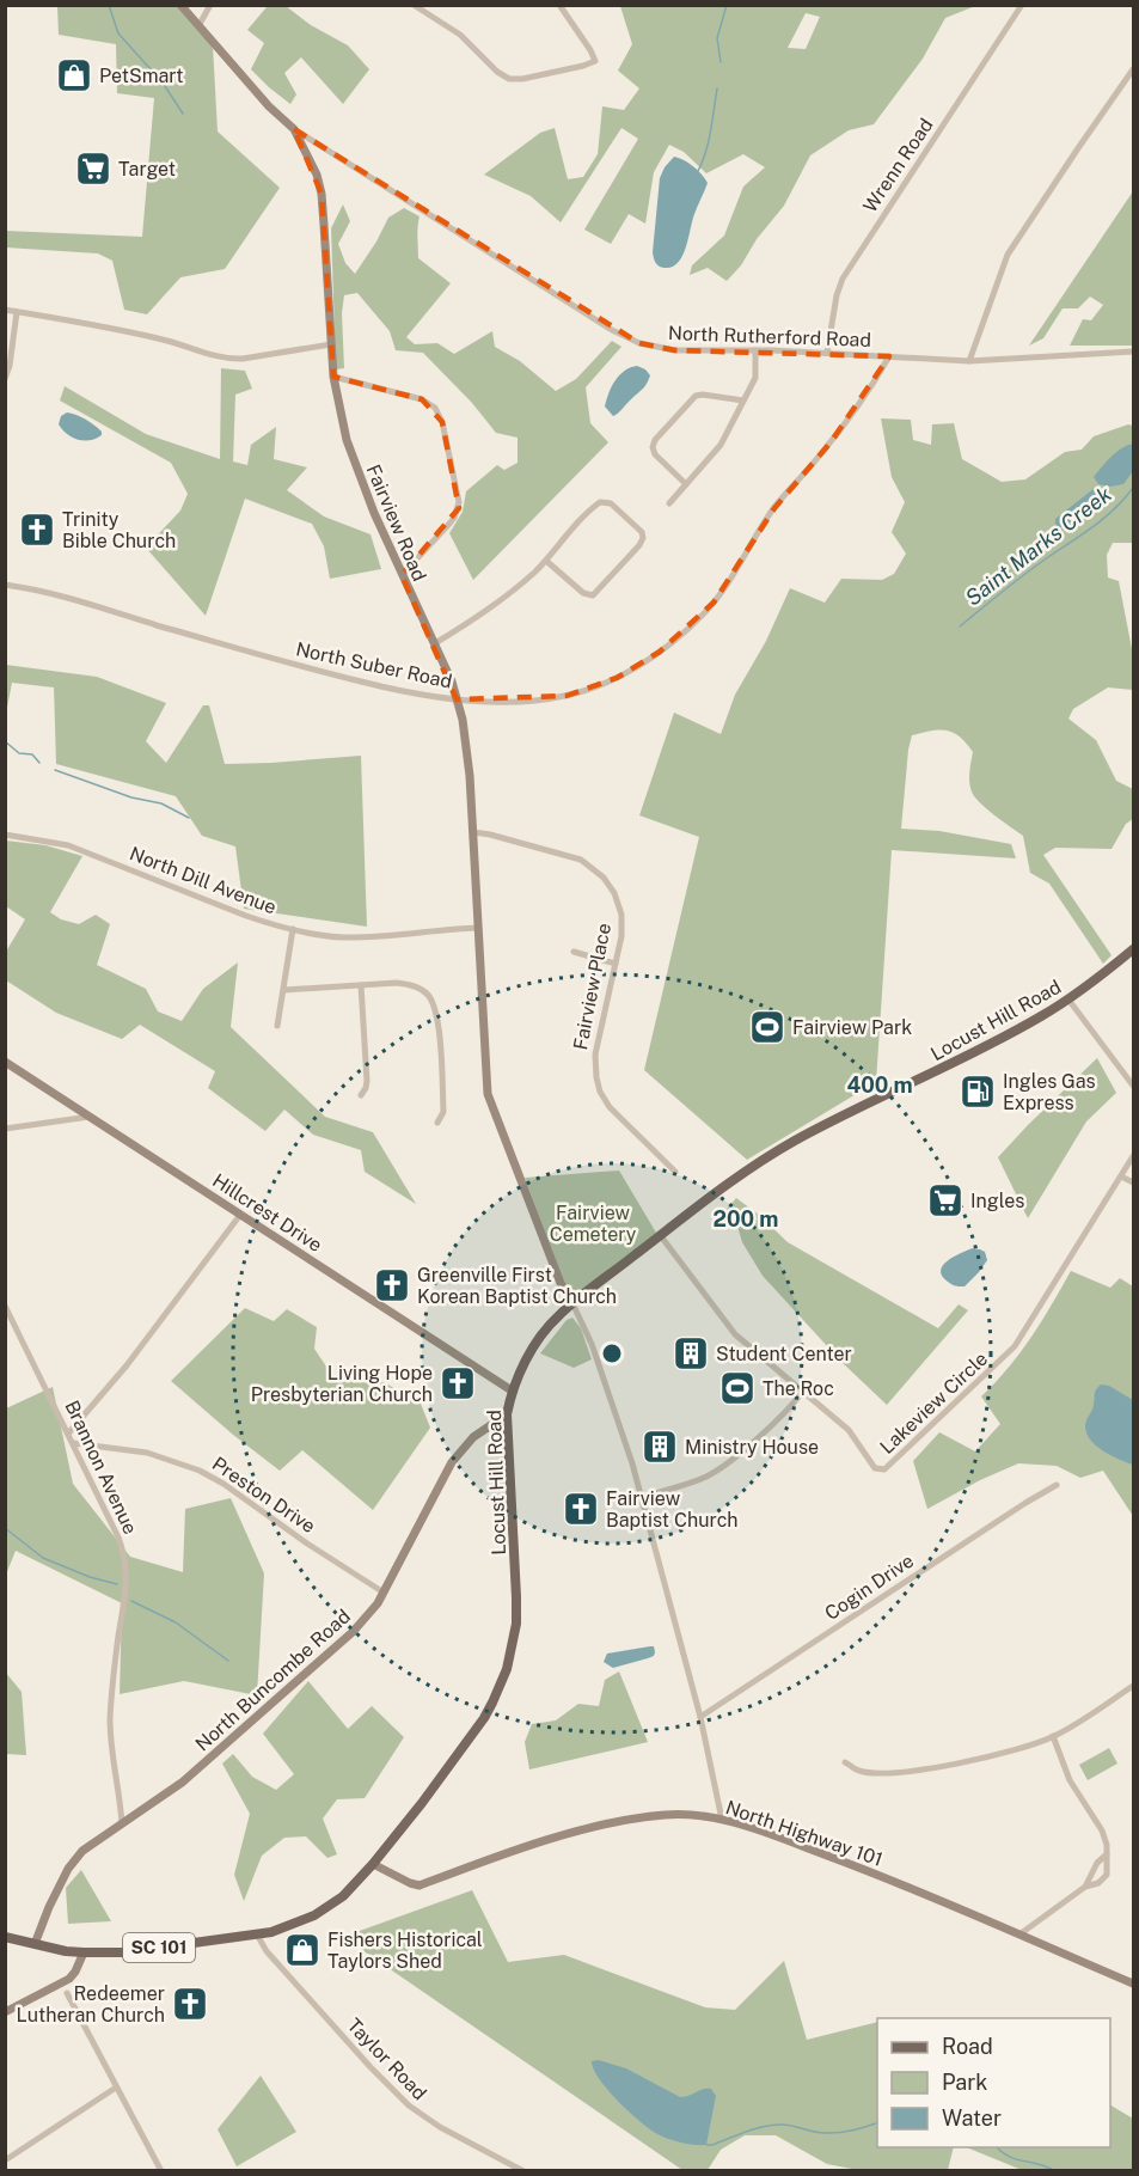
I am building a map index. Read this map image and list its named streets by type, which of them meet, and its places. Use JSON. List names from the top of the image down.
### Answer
{
  "streets": {
    "main road": ["Locust Hill Road", "SC 101"],
    "street": [
      "Wrenn Road",
      "North Rutherford Road",
      "Fairview Road",
      "North Suber Road",
      "North Dill Avenue",
      "Fairview Place",
      "Hillcrest Drive",
      "Lakeview Circle",
      "Brannon Avenue",
      "Preston Drive",
      "Cogin Drive",
      "North Buncombe Road",
      "North Highway 101",
      "Taylor Road"
    ]
  },
  "crossings": [
    ["Wrenn Road", "North Rutherford Road"],
    ["North Rutherford Road", "Fairview Road"],
    ["North Rutherford Road", "North Suber Road"],
    ["Fairview Road", "North Suber Road"],
    ["Fairview Road", "North Dill Avenue"],
    ["Fairview Road", "Fairview Place"],
    ["Fairview Road", "Locust Hill Road"],
    ["Locust Hill Road", "Hillcrest Drive"],
    ["Locust Hill Road", "Lakeview Circle"],
    ["Locust Hill Road", "North Buncombe Road"],
    ["Locust Hill Road", "North Highway 101"],
    ["Locust Hill Road", "SC 101"],
    ["Locust Hill Road", "Taylor Road"],
    ["Brannon Avenue", "Preston Drive"],
    ["Brannon Avenue", "North Buncombe Road"],
    ["Preston Drive", "North Buncombe Road"],
    ["North Buncombe Road", "SC 101"],
    ["SC 101", "Taylor Road"]
  ],
  "water": ["Saint Marks Creek"],
  "parks": ["Fairview Cemetery"],
  "places": {
    "shop": ["PetSmart", "Fishers Historical Taylors Shed"],
    "supermarket": ["Target", "Ingles"],
    "church": [
      "Trinity Bible Church",
      "Greenville First Korean Baptist Church",
      "Living Hope Presbyterian Church",
      "Fairview Baptist Church",
      "Redeemer Lutheran Church"
    ],
    "sports": ["Fairview Park", "The Roc"],
    "fuel station": ["Ingles Gas Express"],
    "building": ["Student Center", "Ministry House"]
  },
  "legend": ["Road", "Park", "Water"],
  "rings": ["400 m", "200 m"]
}
